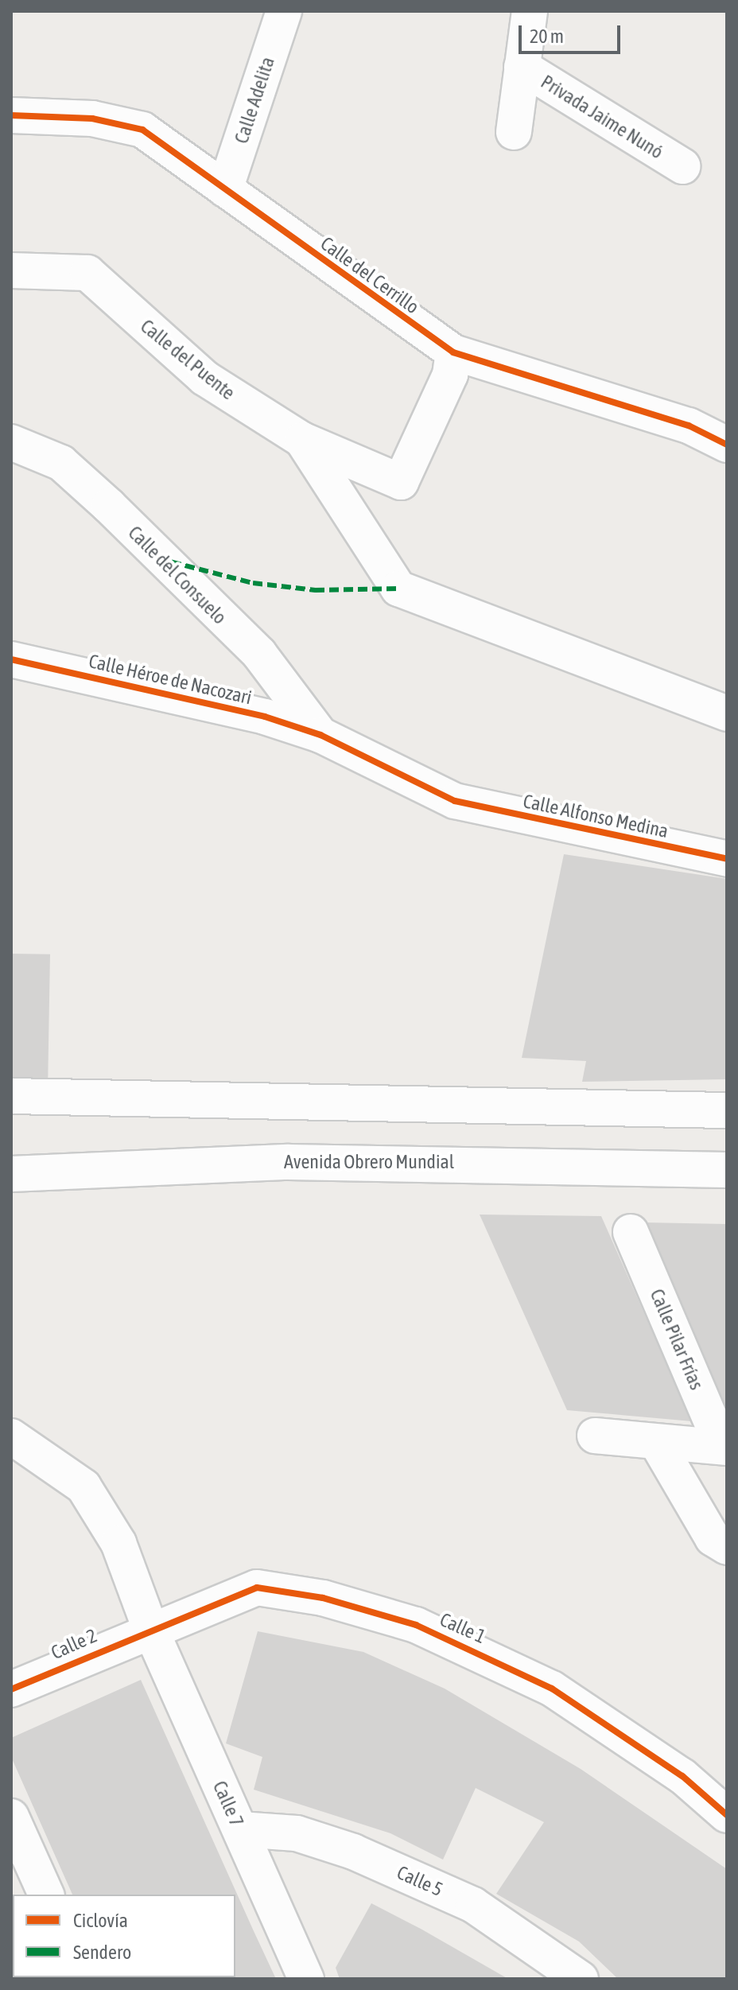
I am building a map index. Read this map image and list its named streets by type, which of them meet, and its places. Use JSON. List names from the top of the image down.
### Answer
{
  "streets": {
    "street": [
      "Calle Adelita",
      "Privada Jaime Nunó",
      "Calle del Cerrillo",
      "Calle del Puente",
      "Calle del Consuelo",
      "Calle Héroe de Nacozari",
      "Calle Alfonso Medina",
      "Avenida Obrero Mundial",
      "Calle Pilar Frías",
      "Calle 1",
      "Calle 2",
      "Calle 7",
      "Calle 5"
    ]
  },
  "crossings": [
    ["Calle Adelita", "Calle del Cerrillo"],
    ["Calle del Cerrillo", "Calle del Puente"],
    ["Calle del Consuelo", "Calle Héroe de Nacozari"],
    ["Calle del Consuelo", "Calle Alfonso Medina"],
    ["Calle Héroe de Nacozari", "Calle Alfonso Medina"],
    ["Calle 1", "Calle 2"],
    ["Calle 1", "Calle 7"],
    ["Calle 2", "Calle 7"],
    ["Calle 7", "Calle 5"]
  ],
  "legend": ["Ciclovía", "Sendero"],
  "scale_bar": "20 m"
}
